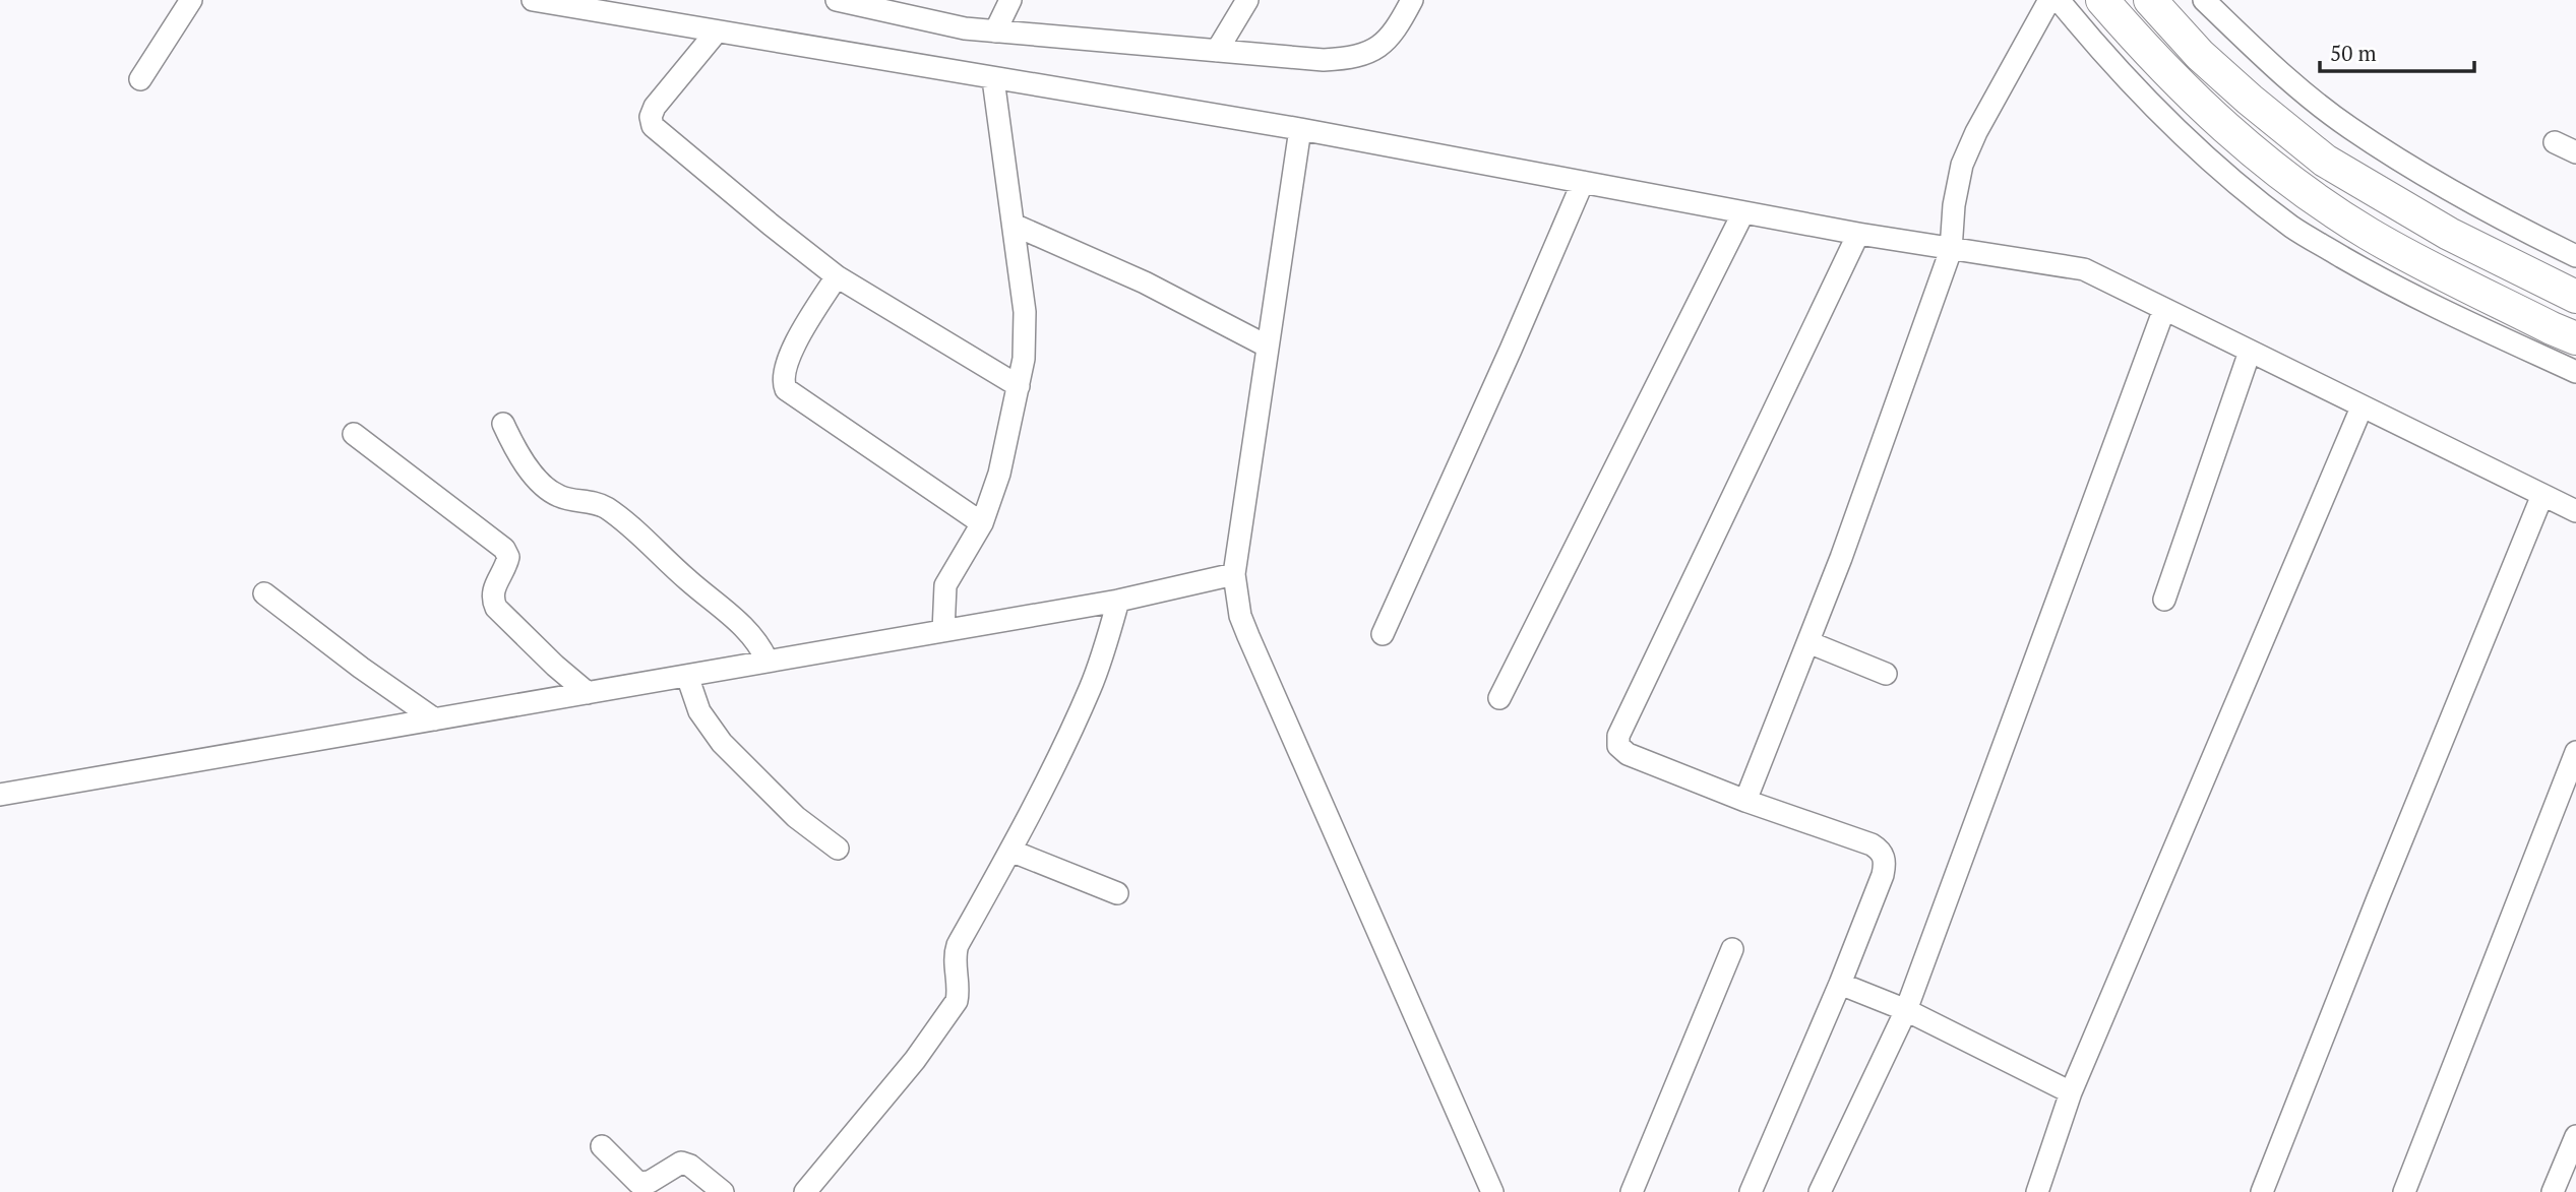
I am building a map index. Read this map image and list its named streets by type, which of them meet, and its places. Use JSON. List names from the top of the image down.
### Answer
{
  "scale_bar": "50 m"
}
